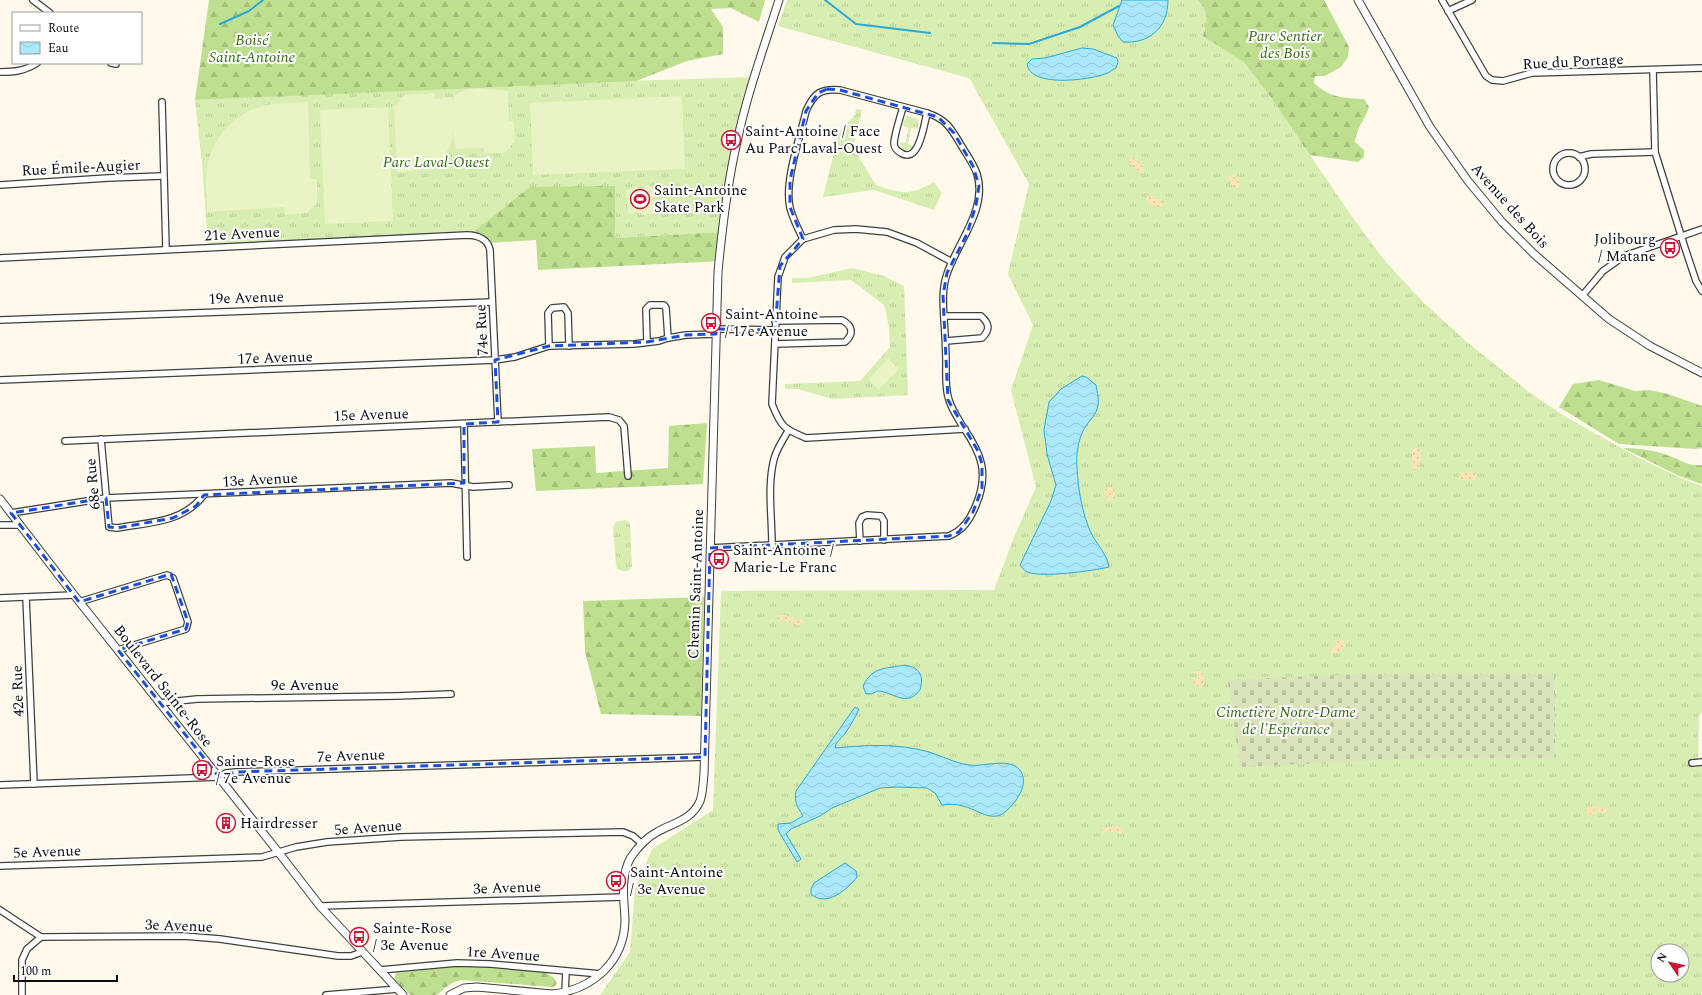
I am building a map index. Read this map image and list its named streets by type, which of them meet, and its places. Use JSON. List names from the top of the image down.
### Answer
{
  "streets": {
    "street": [
      "Rue du Portage",
      "Rue Émile-Augier",
      "Avenue des Bois",
      "21e Avenue",
      "19e Avenue",
      "74e Rue",
      "17e Avenue",
      "15e Avenue",
      "13e Avenue",
      "68e Rue",
      "Chemin Saint-Antoine",
      "9e Avenue",
      "Boulevard Sainte-Rose",
      "42e Rue",
      "7e Avenue",
      "5e Avenue",
      "3e Avenue",
      "1re Avenue"
    ]
  },
  "crossings": [
    ["21e Avenue", "74e Rue"],
    ["19e Avenue", "74e Rue"],
    ["74e Rue", "17e Avenue"],
    ["74e Rue", "15e Avenue"],
    ["17e Avenue", "Chemin Saint-Antoine"],
    ["15e Avenue", "68e Rue"],
    ["13e Avenue", "68e Rue"],
    ["13e Avenue", "Boulevard Sainte-Rose"],
    ["Chemin Saint-Antoine", "7e Avenue"],
    ["Chemin Saint-Antoine", "5e Avenue"],
    ["Chemin Saint-Antoine", "3e Avenue"],
    ["Chemin Saint-Antoine", "1re Avenue"],
    ["9e Avenue", "Boulevard Sainte-Rose"],
    ["Boulevard Sainte-Rose", "7e Avenue"],
    ["Boulevard Sainte-Rose", "5e Avenue"],
    ["Boulevard Sainte-Rose", "3e Avenue"],
    ["Boulevard Sainte-Rose", "1re Avenue"],
    ["42e Rue", "7e Avenue"]
  ],
  "parks": [
    "Parc Sentier des Bois",
    "Boisé Saint-Antoine",
    "Parc Laval-Ouest",
    "Cimetière Notre-Dame de l'Espérance"
  ],
  "places": {
    "bus stop": [
      "Saint-Antoine / Face Au Parc Laval-Ouest",
      "Jolibourg / Matane",
      "Saint-Antoine / 17e Avenue",
      "Saint-Antoine / Marie-Le Franc",
      "Sainte-Rose / 7e Avenue",
      "Saint-Antoine / 3e Avenue",
      "Sainte-Rose / 3e Avenue"
    ],
    "sports": ["Saint-Antoine Skate Park"],
    "building": ["Hairdresser"]
  },
  "legend": ["Route", "Eau"],
  "scale_bar": "100 m",
  "north": "top left"
}
